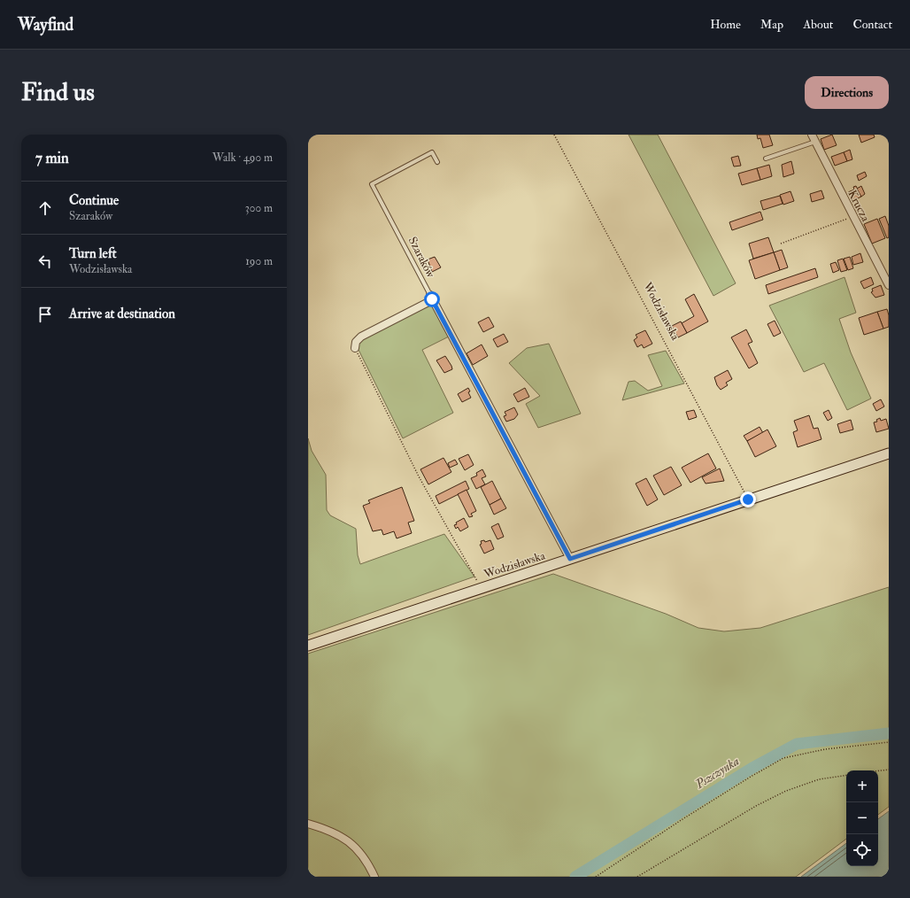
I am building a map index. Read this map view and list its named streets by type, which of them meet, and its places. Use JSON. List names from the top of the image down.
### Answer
{
  "streets": {
    "main road": ["Wodzisławska"],
    "street": ["Krucza", "Szaraków"]
  },
  "crossings": [
    ["Szaraków", "Wodzisławska"]
  ],
  "water": ["Pszczynka"],
  "page": {
    "header": "Wayfind",
    "nav": [
      "Home",
      "Map",
      "About",
      "Contact"
    ],
    "buttons": "Directions",
    "title": "Find us",
    "heading": ["7 min", "Walk · 490 m"],
    "list": [
      ["Continue", "Szaraków", "300 m"],
      ["Turn left", "Wodzisławska", "190 m"],
      "Arrive at destination"
    ],
    "map_buttons": ["+", "−"]
  }
}
